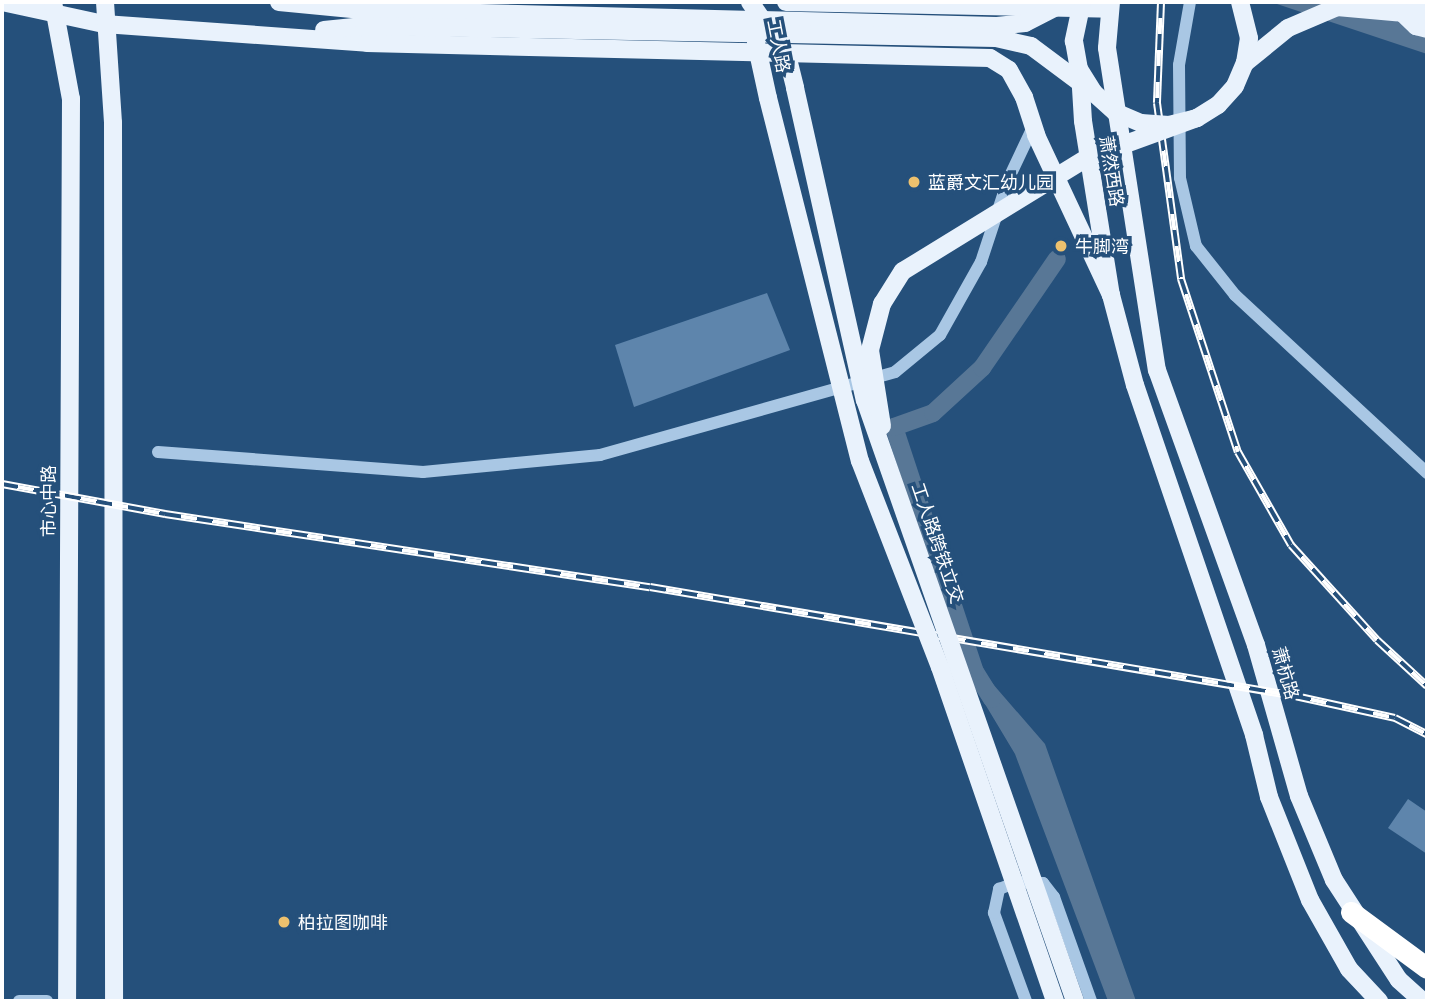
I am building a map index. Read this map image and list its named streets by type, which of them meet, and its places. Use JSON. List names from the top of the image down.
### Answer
{
  "streets": {
    "main road": [
      "工人路",
      "萧然西路",
      "市心中路",
      "工人路跨铁立交",
      "萧杭路"
    ]
  },
  "crossings": [
    ["工人路", "工人路跨铁立交"],
    ["萧然西路", "萧杭路"]
  ],
  "places": ["蓝爵文汇幼儿园", "牛脚湾", "柏拉图咖啡"]
}
